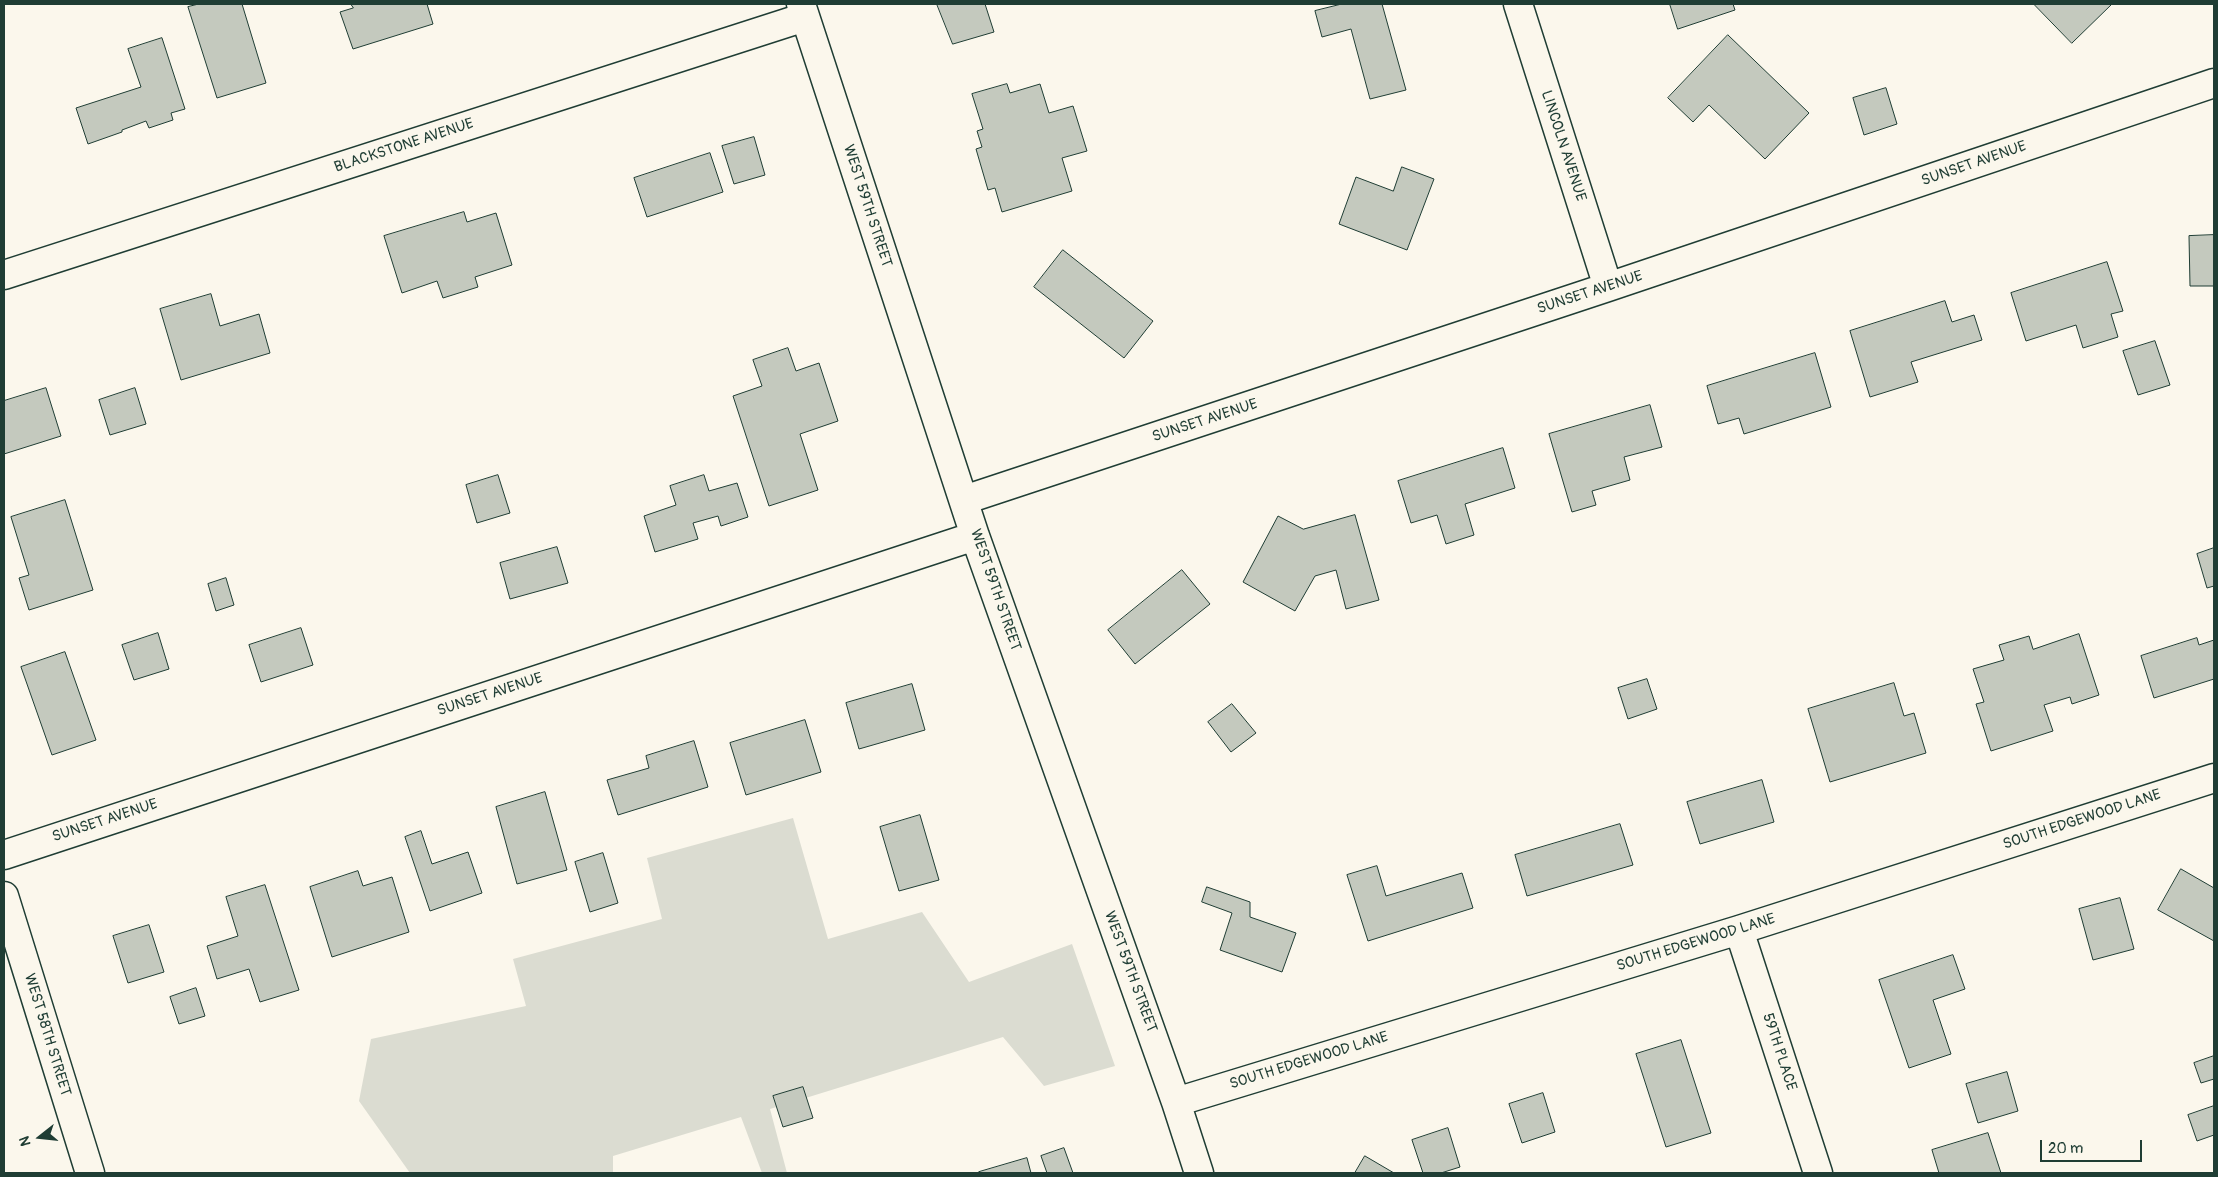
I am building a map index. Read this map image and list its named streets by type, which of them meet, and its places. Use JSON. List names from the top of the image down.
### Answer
{
  "streets": {
    "street": [
      "BLACKSTONE AVENUE",
      "LINCOLN AVENUE",
      "SUNSET AVENUE",
      "WEST 59TH STREET",
      "SOUTH EDGEWOOD LANE",
      "WEST 58TH STREET",
      "59TH PLACE"
    ]
  },
  "crossings": [
    ["BLACKSTONE AVENUE", "WEST 59TH STREET"],
    ["LINCOLN AVENUE", "SUNSET AVENUE"],
    ["SUNSET AVENUE", "WEST 59TH STREET"],
    ["WEST 59TH STREET", "SOUTH EDGEWOOD LANE"],
    ["SOUTH EDGEWOOD LANE", "59TH PLACE"]
  ],
  "scale_bar": "20 m",
  "north": "left"
}
